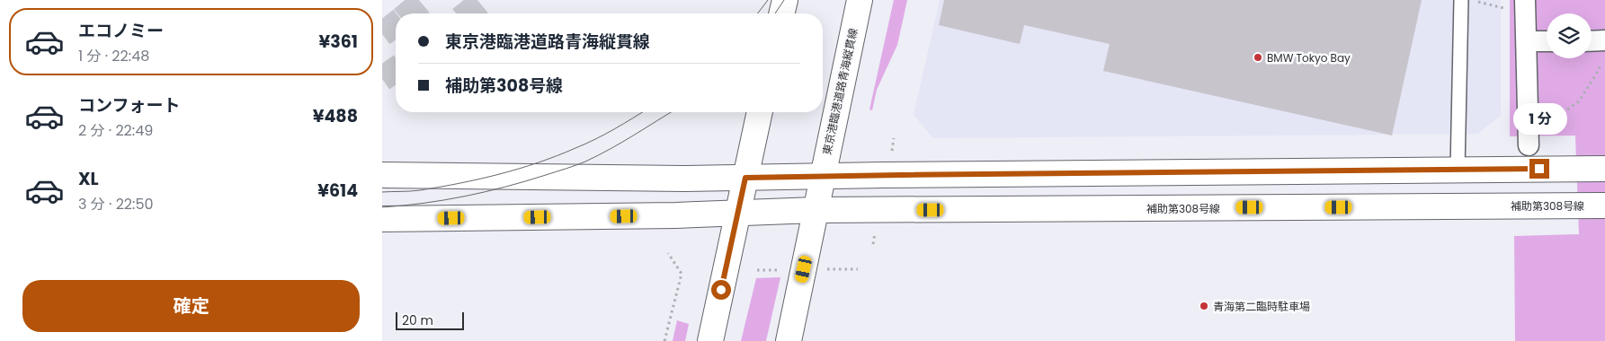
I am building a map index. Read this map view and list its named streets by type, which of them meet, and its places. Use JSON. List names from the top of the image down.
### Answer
{
  "streets": {
    "street": ["東京港臨港道路青海縦貫線", "補助第308号線"]
  },
  "crossings": [
    ["東京港臨港道路青海縦貫線", "補助第308号線"]
  ],
  "places": ["BMW Tokyo Bay", "青海第二臨時駐車場"],
  "scale_bar": "20 m",
  "page": {
    "list": [
      {
        "name": "エコノミー",
        "note": "1 分 · 22:48",
        "value": "¥361"
      },
      {
        "name": "コンフォート",
        "note": "2 分 · 22:49",
        "value": "¥488"
      },
      {
        "name": "XL",
        "note": "3 分 · 22:50",
        "value": "¥614"
      }
    ],
    "banner": ["東京港臨港道路青海縦貫線", "補助第308号線"],
    "bubble": "1 分",
    "buttons": "確定",
    "scale": "20 m"
  }
}
